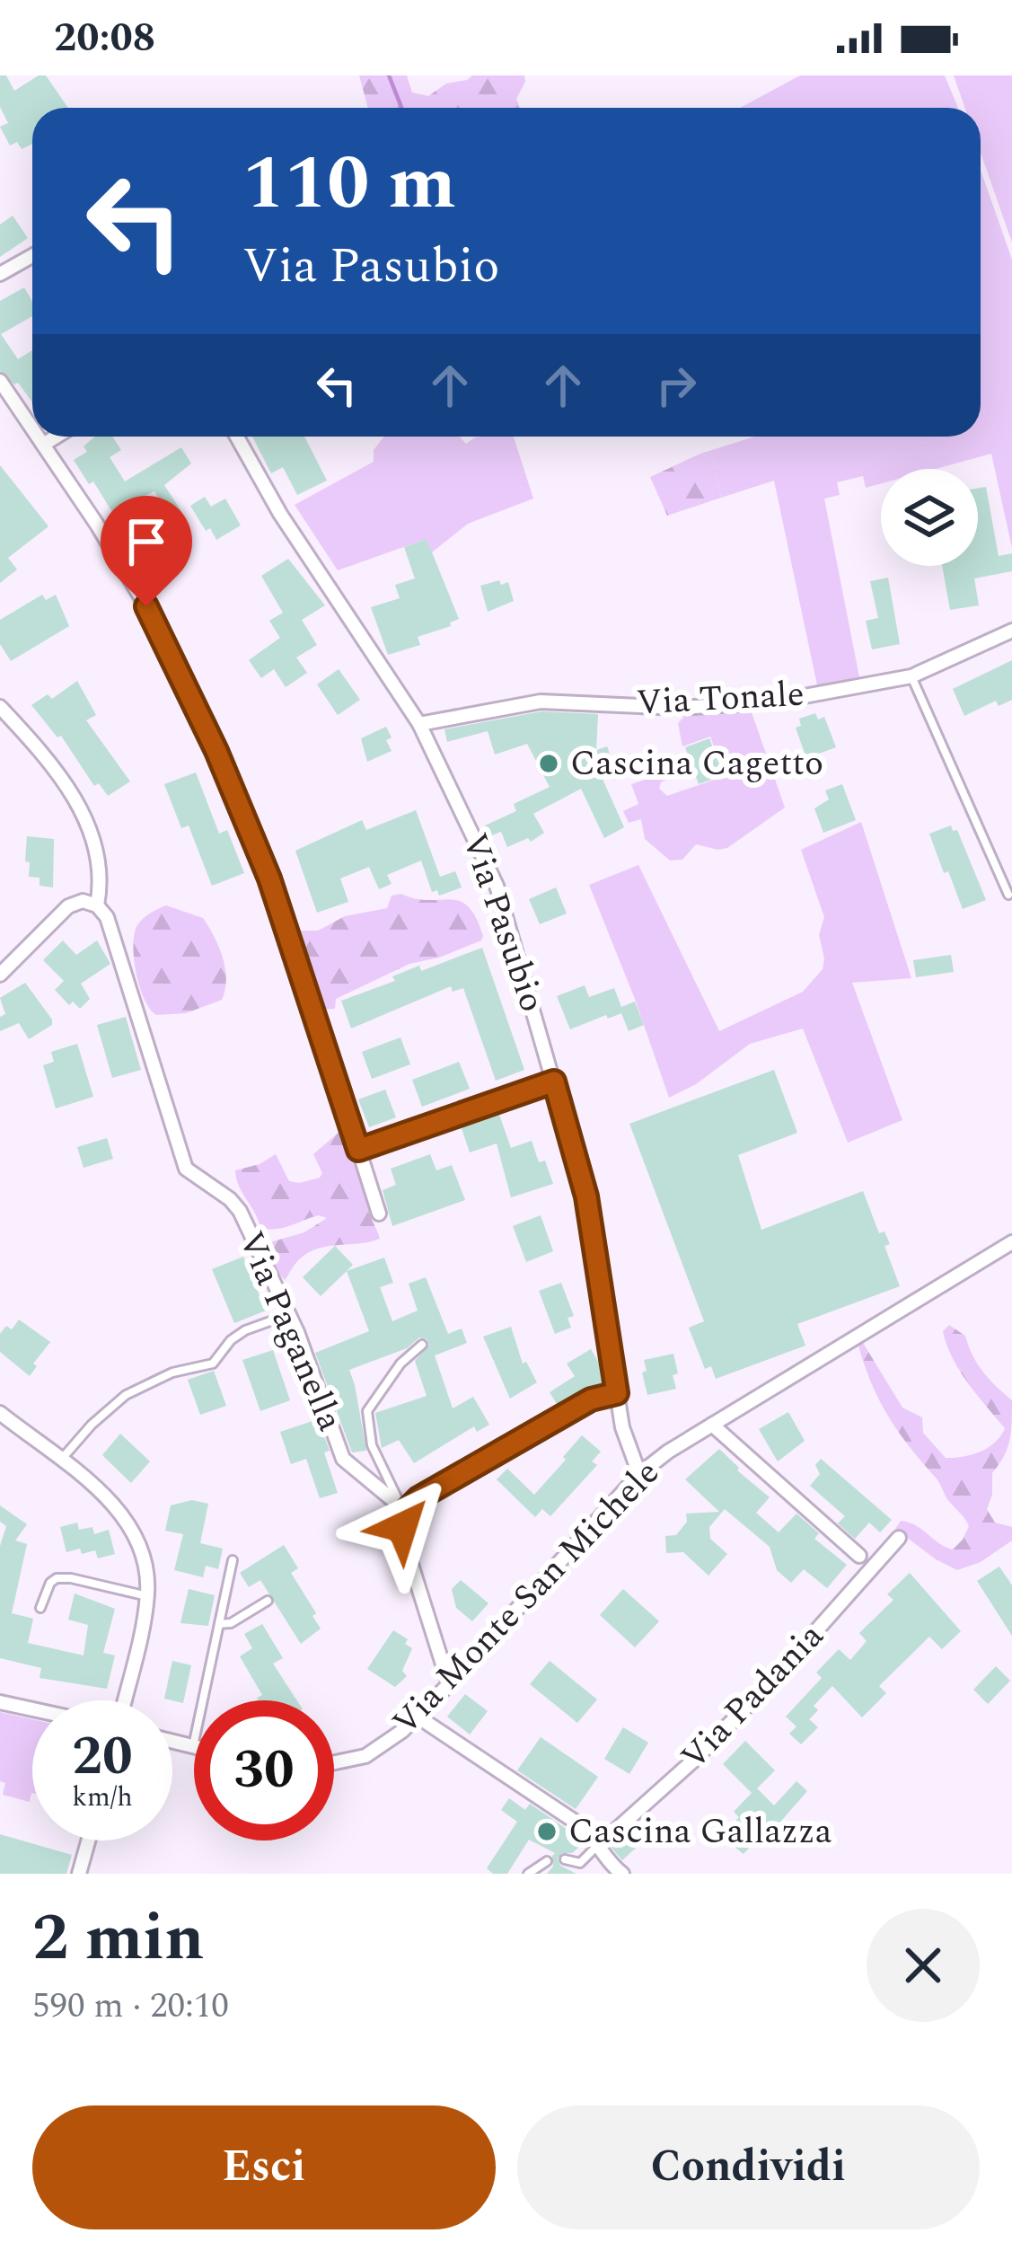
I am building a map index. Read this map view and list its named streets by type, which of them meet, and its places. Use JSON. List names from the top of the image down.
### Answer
{
  "streets": {
    "street": [
      "Via Tonale",
      "Via Pasubio",
      "Via Paganella",
      "Via Monte San Michele",
      "Via Padania"
    ]
  },
  "crossings": [
    ["Via Tonale", "Via Pasubio"],
    ["Via Pasubio", "Via Monte San Michele"],
    ["Via Paganella", "Via Monte San Michele"]
  ],
  "places": ["Cascina Cagetto", "Cascina Gallazza"],
  "page": {
    "status": "20:08",
    "turn": ["110 m", "Via Pasubio"],
    "speed": "20 km/h",
    "limit": "30",
    "heading": ["2 min", "590 m · 20:10"],
    "buttons": ["Esci", "Condividi"]
  }
}
